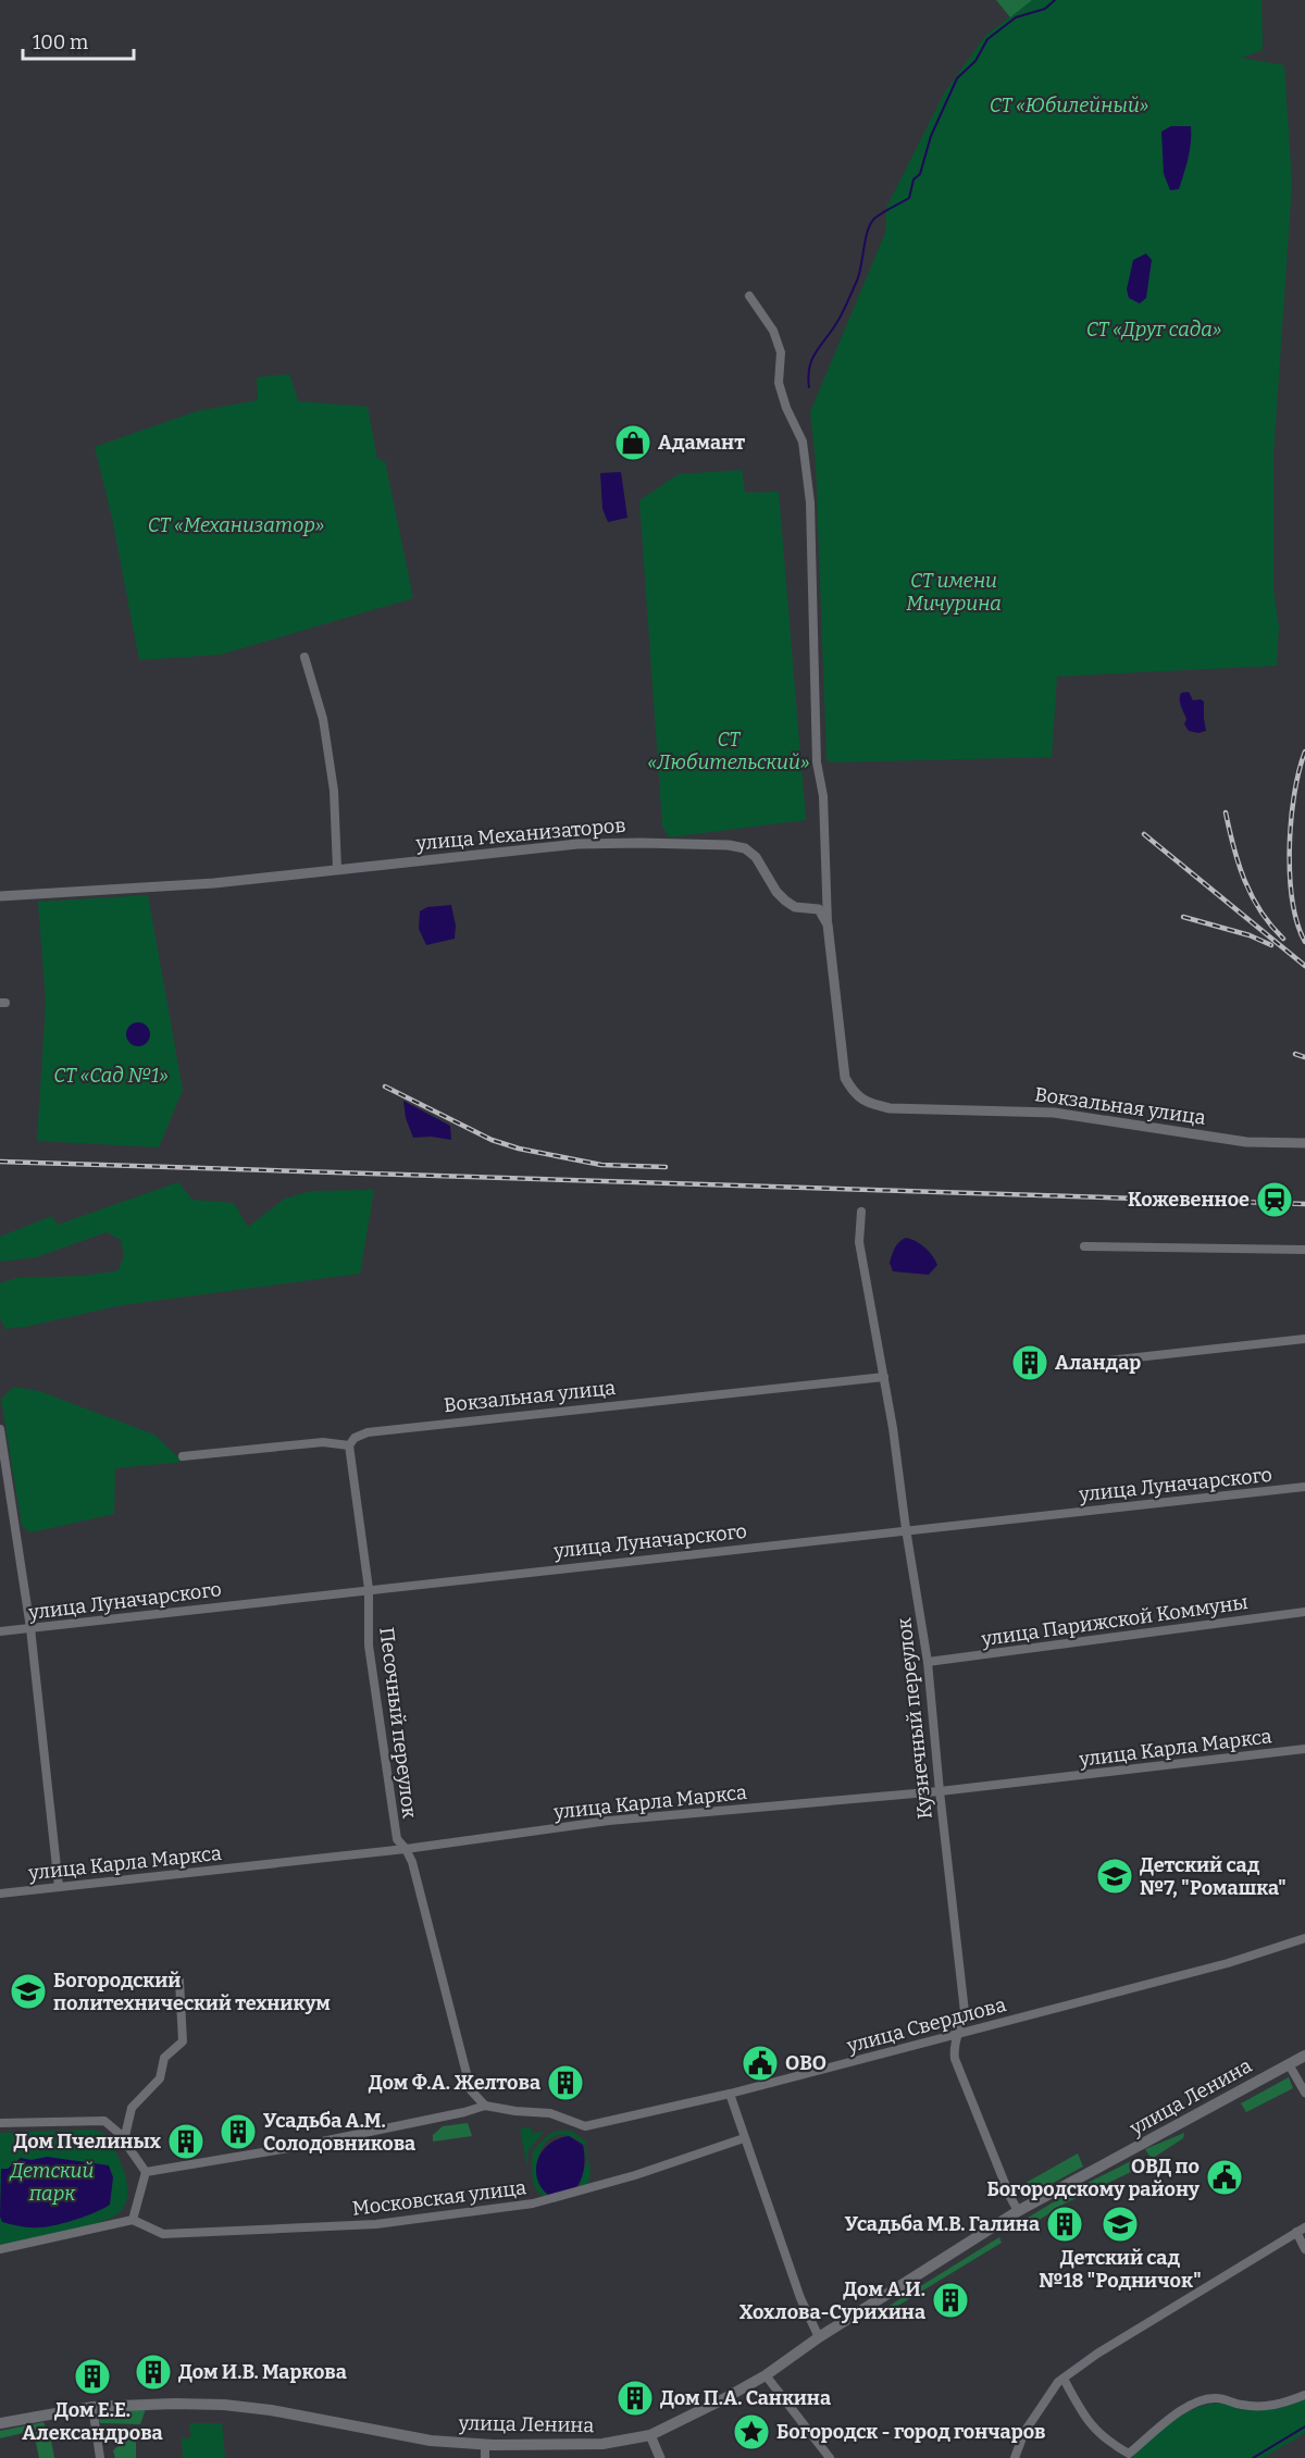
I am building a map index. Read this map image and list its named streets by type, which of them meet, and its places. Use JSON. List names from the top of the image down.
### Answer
{
  "streets": {
    "main road": ["улица Ленина"],
    "street": [
      "улица Механизаторов",
      "Вокзальная улица",
      "улица Луначарского",
      "улица Парижской Коммуны",
      "Кузнечный переулок",
      "Песочный переулок",
      "улица Карла Маркса",
      "улица Свердлова",
      "Московская улица"
    ]
  },
  "crossings": [
    ["улица Механизаторов", "Вокзальная улица"],
    ["Вокзальная улица", "Кузнечный переулок"],
    ["Вокзальная улица", "Песочный переулок"],
    ["улица Луначарского", "Кузнечный переулок"],
    ["улица Луначарского", "Песочный переулок"],
    ["улица Парижской Коммуны", "Кузнечный переулок"],
    ["Кузнечный переулок", "улица Карла Маркса"],
    ["Кузнечный переулок", "улица Свердлова"],
    ["Кузнечный переулок", "улица Ленина"],
    ["Песочный переулок", "улица Карла Маркса"],
    ["Песочный переулок", "улица Свердлова"]
  ],
  "parks": [
    "СТ «Юбилейный»",
    "СТ «Друг сада»",
    "СТ «Механизатор»",
    "СТ имени Мичурина",
    "СТ «Любительский»",
    "СТ «Сад №1»",
    "Детский парк"
  ],
  "places": {
    "shop": ["Адамант"],
    "station": ["Кожевенное"],
    "building": [
      "Аландар",
      "Дом Ф.А. Желтова",
      "Усадьба А.М. Солодовникова",
      "Дом Пчелиных",
      "Усадьба М.В. Галина",
      "Дом А.И. Хохлова-Сурихина",
      "Дом И.В. Маркова",
      "Дом Е.Е. Александрова",
      "Дом П.А. Санкина"
    ],
    "school or university": ["Детский сад №7, \"Ромашка\"", "Богородский политехнический техникум", "Детский сад №18 \"Родничок\""],
    "public building": ["ОВО", "ОВД по Богородскому району"],
    "place": ["Богородск - город гончаров"]
  },
  "scale_bar": "100 m"
}
